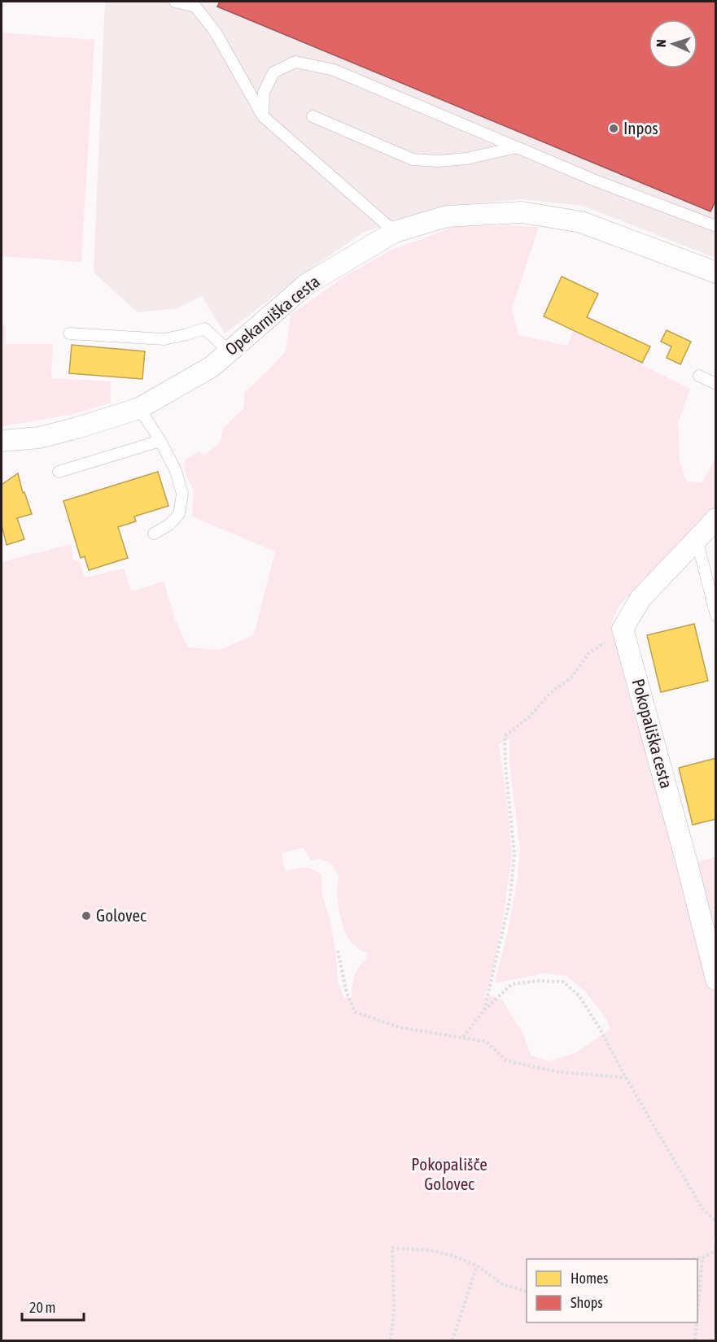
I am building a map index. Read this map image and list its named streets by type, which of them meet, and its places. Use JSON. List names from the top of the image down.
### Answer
{
  "streets": {
    "street": ["Opekarniška cesta", "Pokopališka cesta"]
  },
  "parks": ["Pokopališče Golovec"],
  "places": ["Inpos", "Golovec"],
  "legend": ["Homes", "Shops"],
  "scale_bar": "20 m",
  "north": "left"
}
